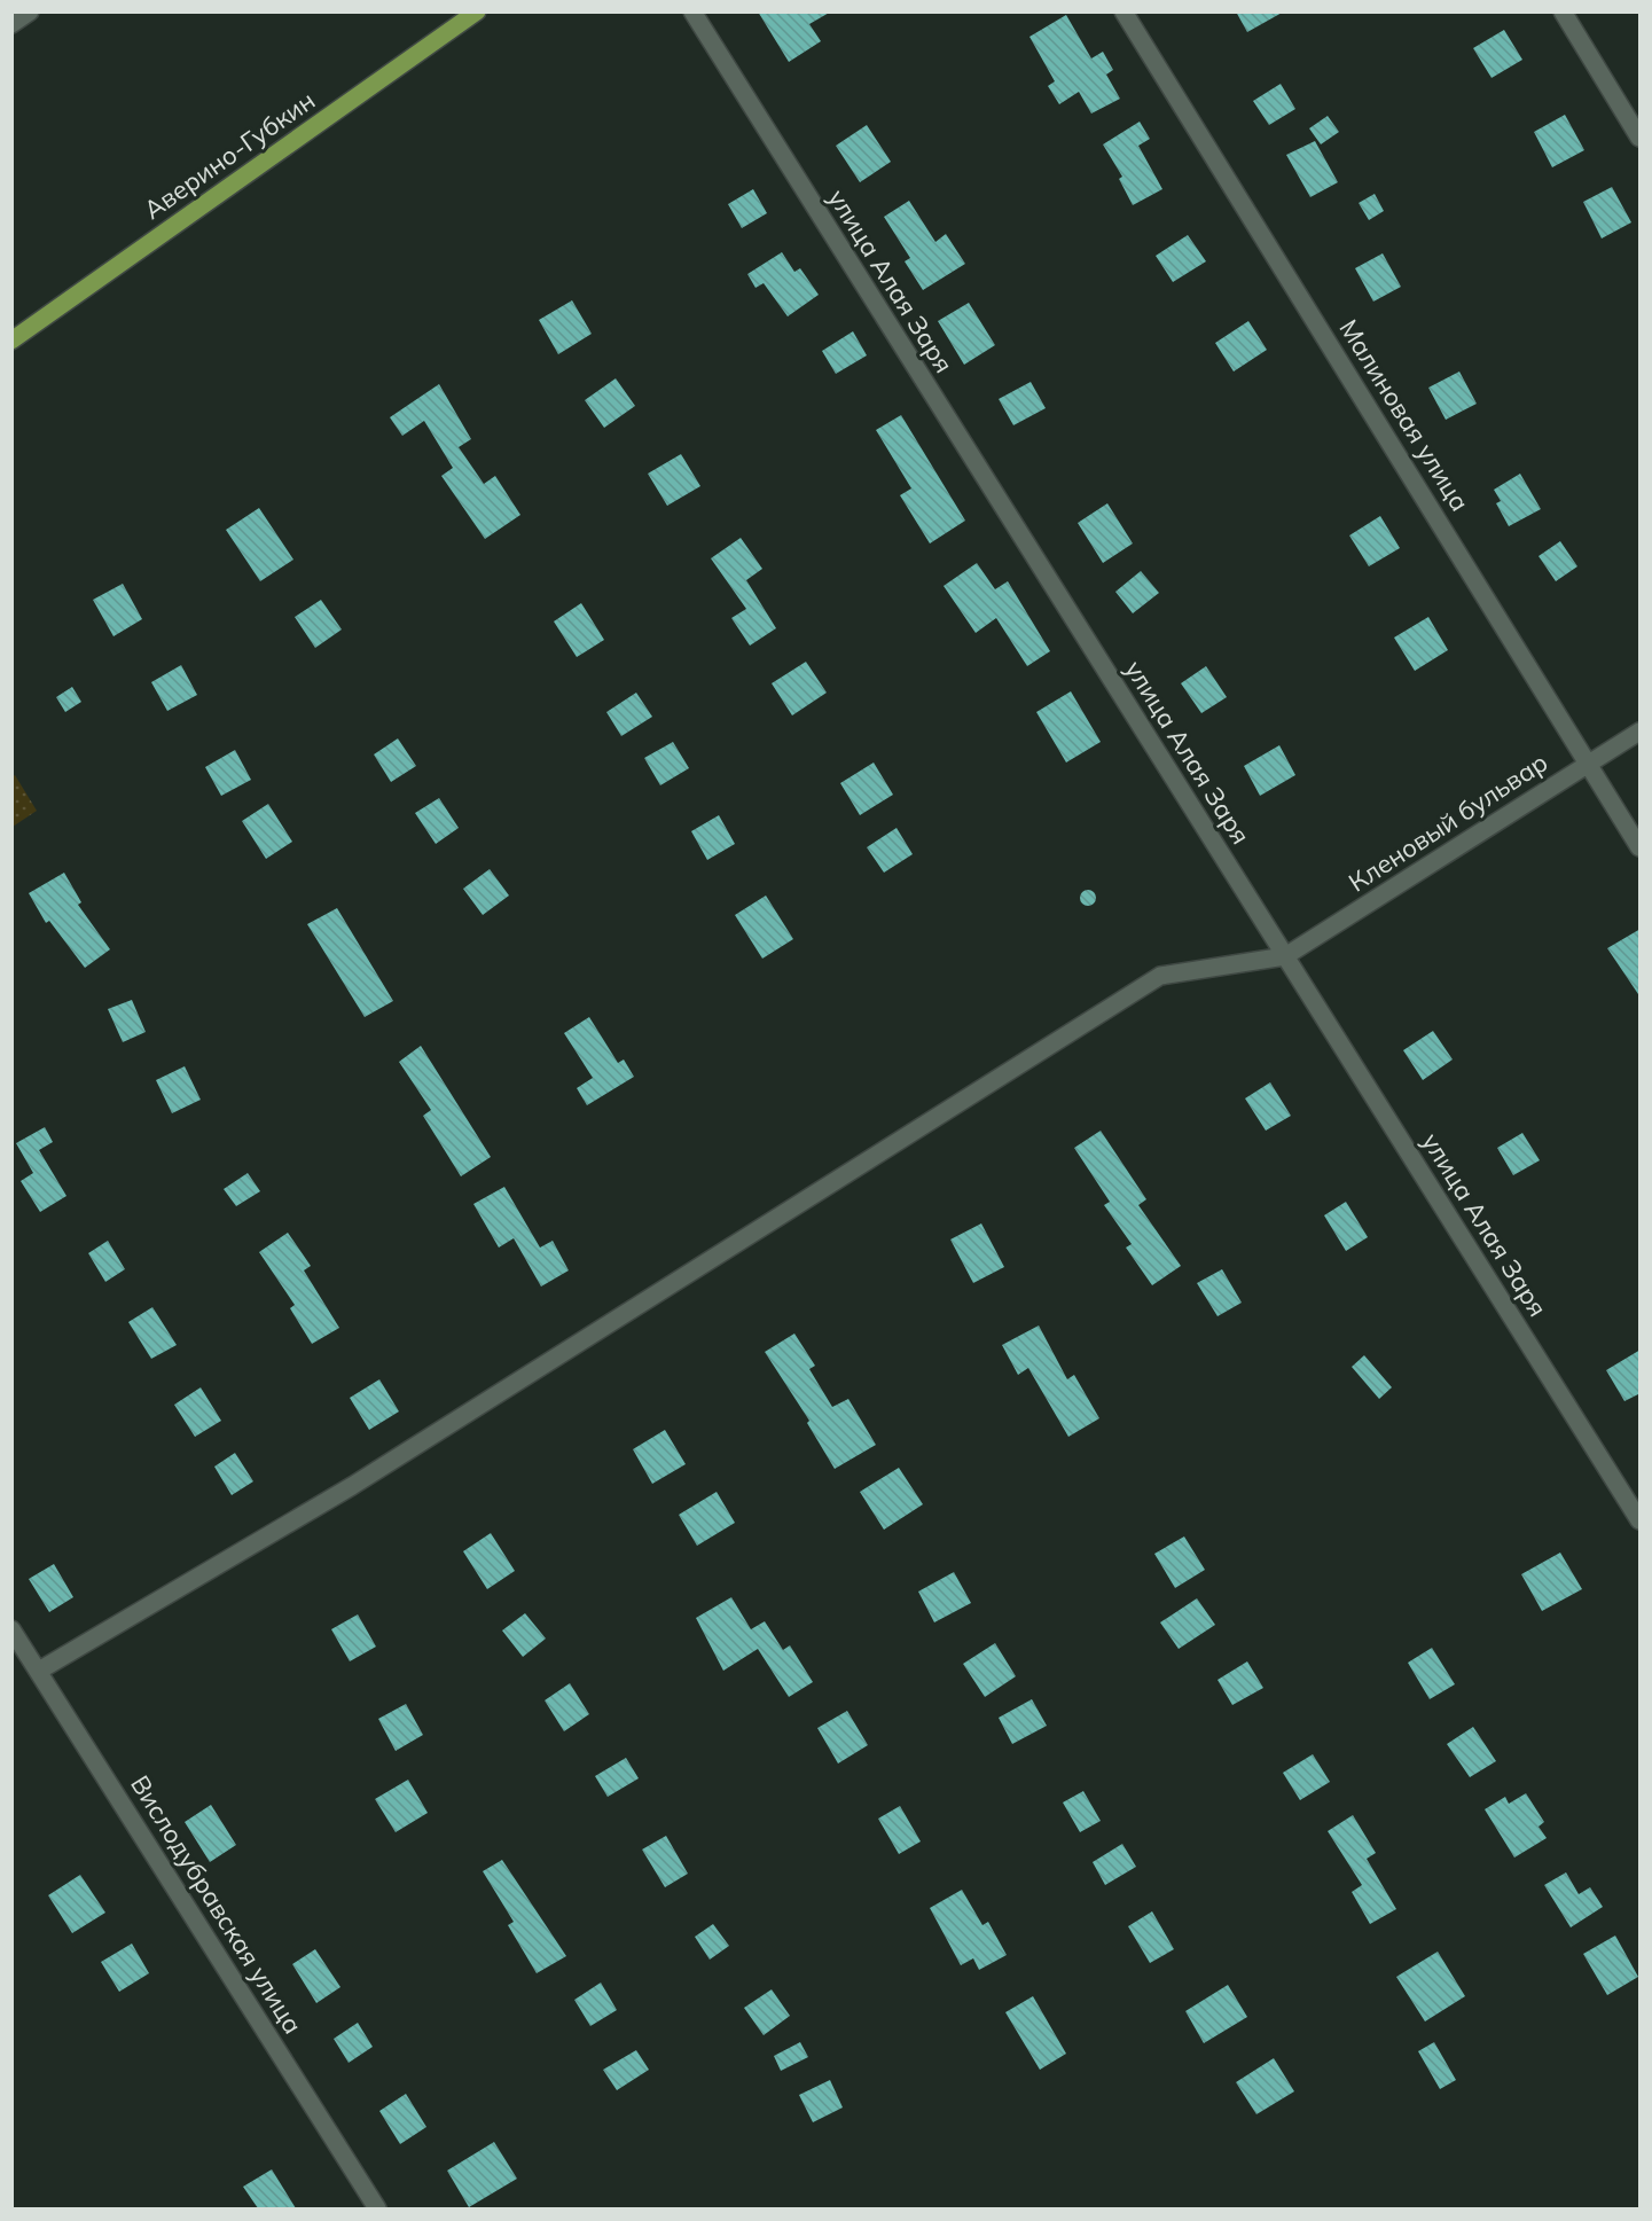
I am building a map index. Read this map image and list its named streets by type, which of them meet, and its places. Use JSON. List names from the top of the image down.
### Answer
{
  "streets": {
    "main road": ["Аверино-Губкин"],
    "street": [
      "улица Алая Заря",
      "Малиновая улица",
      "Кленовый бульвар",
      "Вислодубравская улица"
    ]
  },
  "crossings": [
    ["улица Алая Заря", "Кленовый бульвар"],
    ["Малиновая улица", "Кленовый бульвар"]
  ]
}
